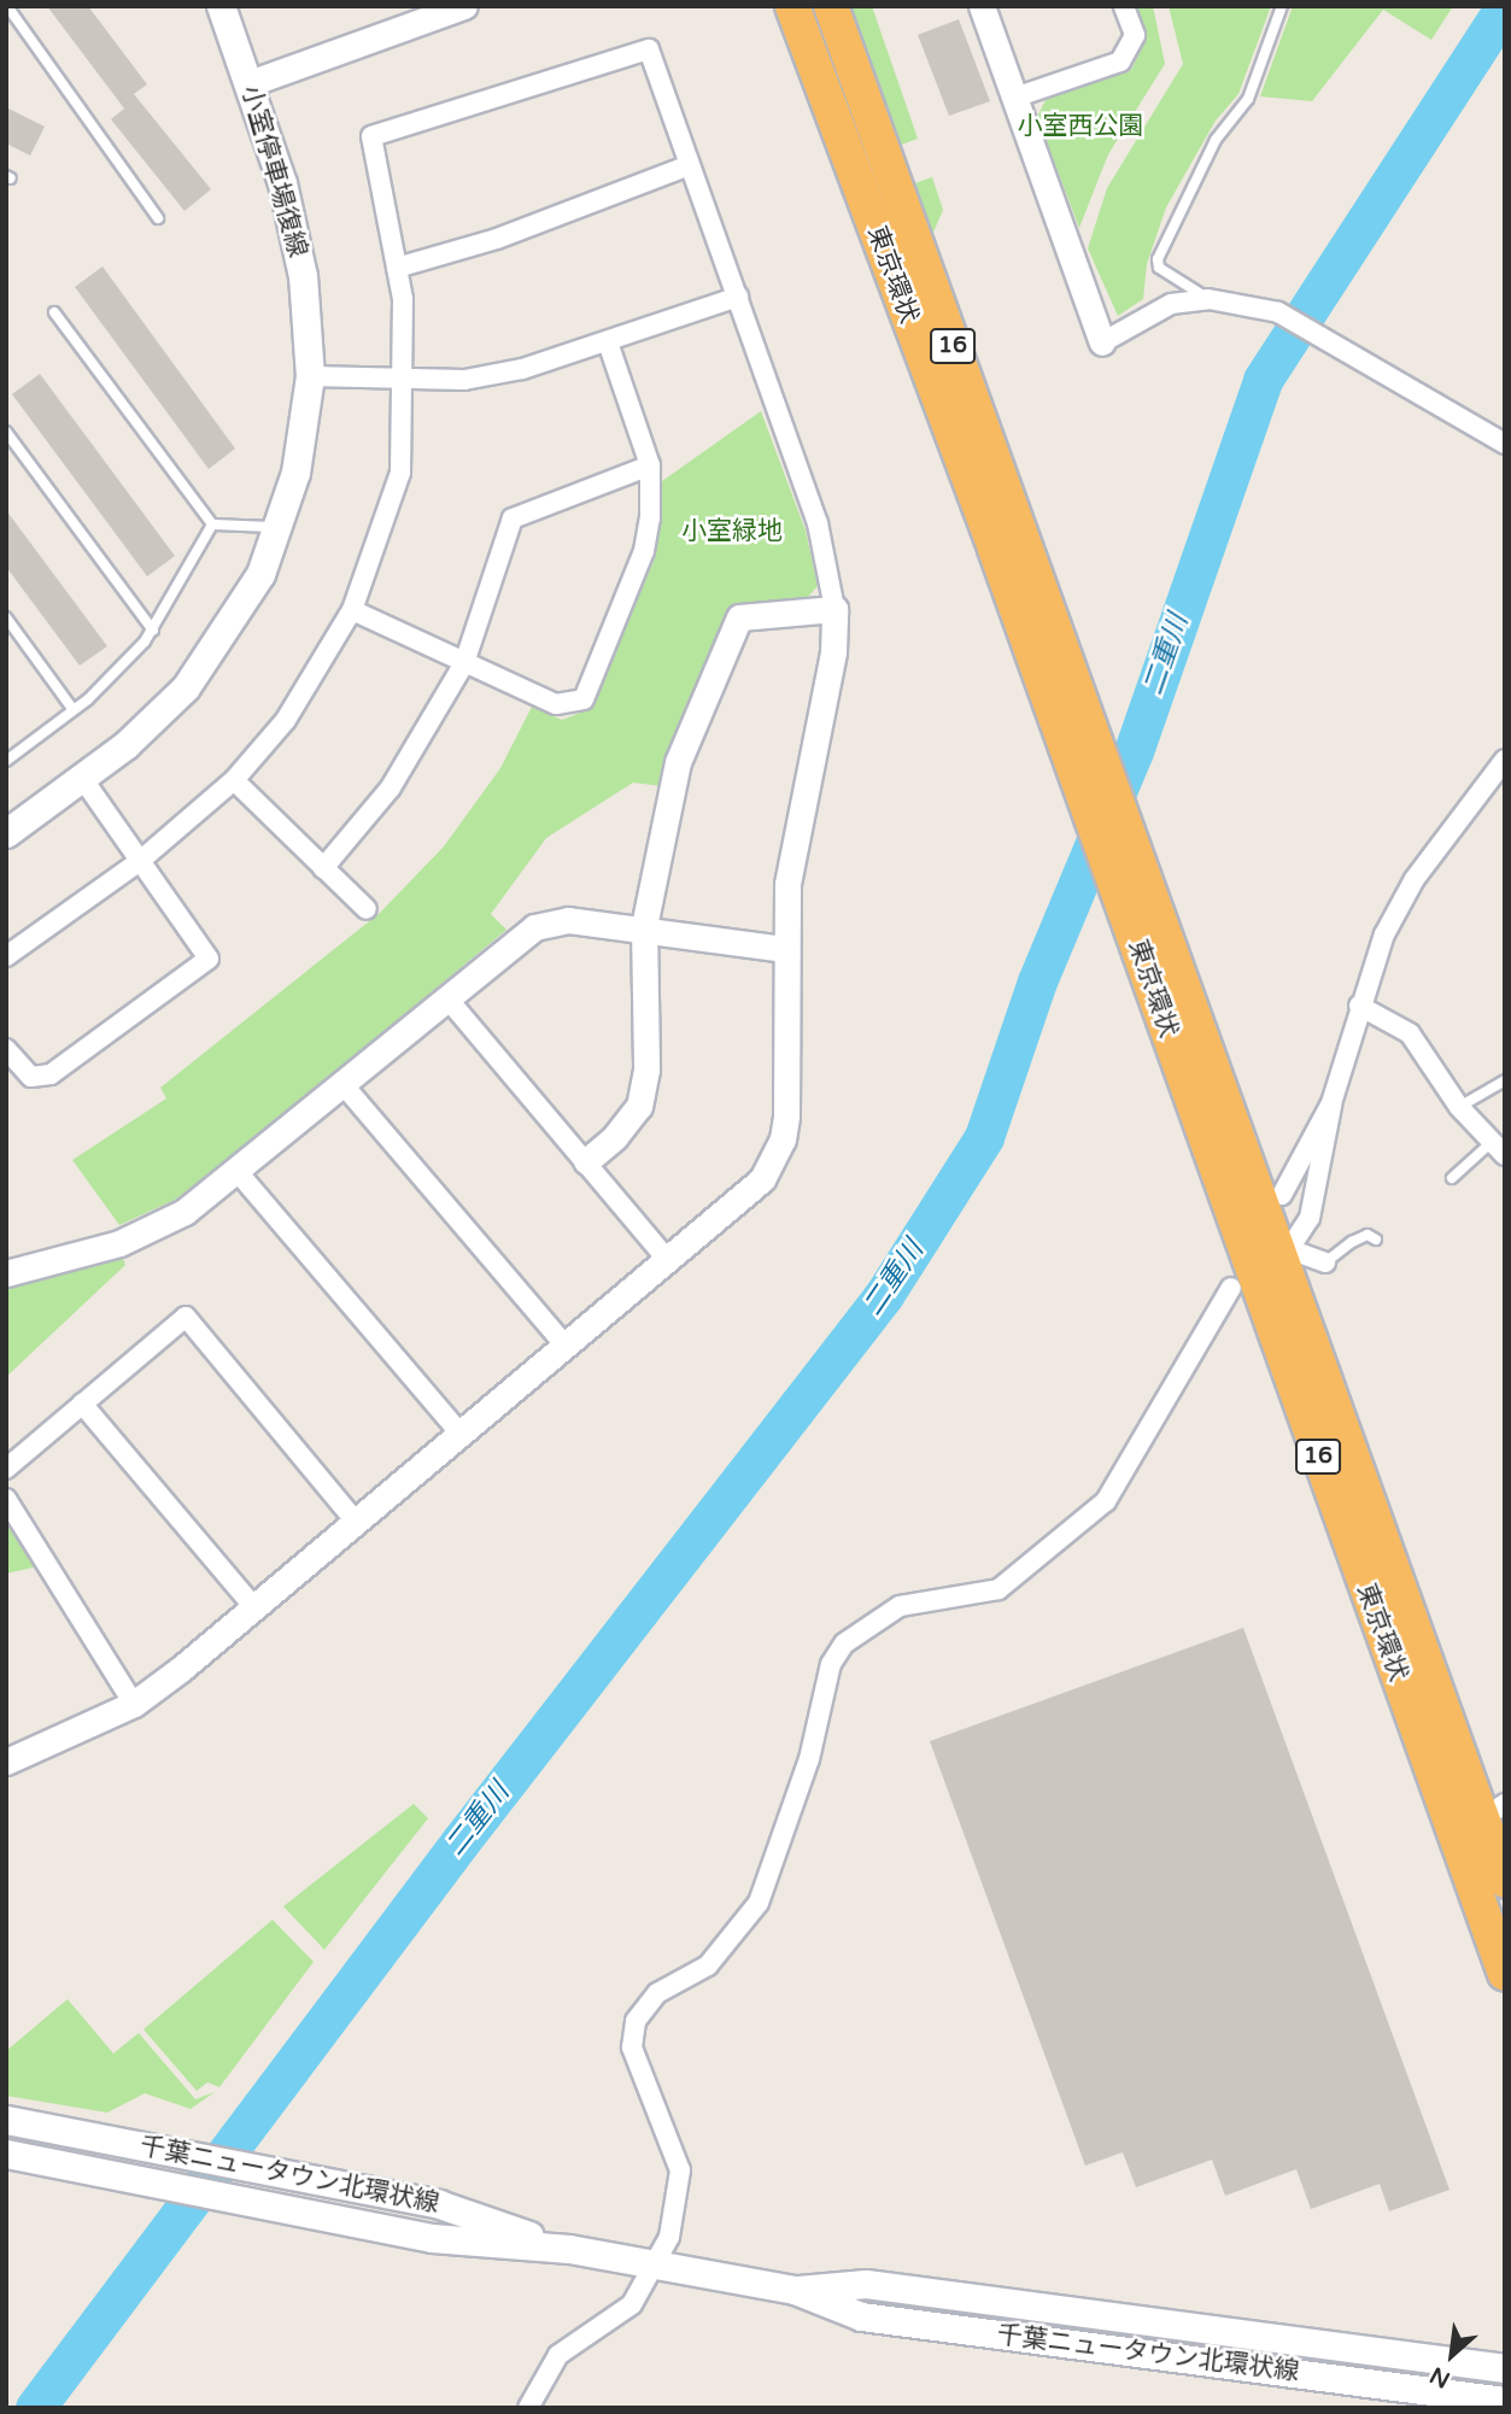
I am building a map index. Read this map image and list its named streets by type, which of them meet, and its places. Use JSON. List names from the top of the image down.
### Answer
{
  "streets": {
    "highway": ["東京環状", "16"],
    "main road": ["小室停車場復線", "千葉ニュータウン北環状線"]
  },
  "water": ["二重川"],
  "parks": ["小室西公園", "小室緑地"],
  "north": "bottom left"
}
